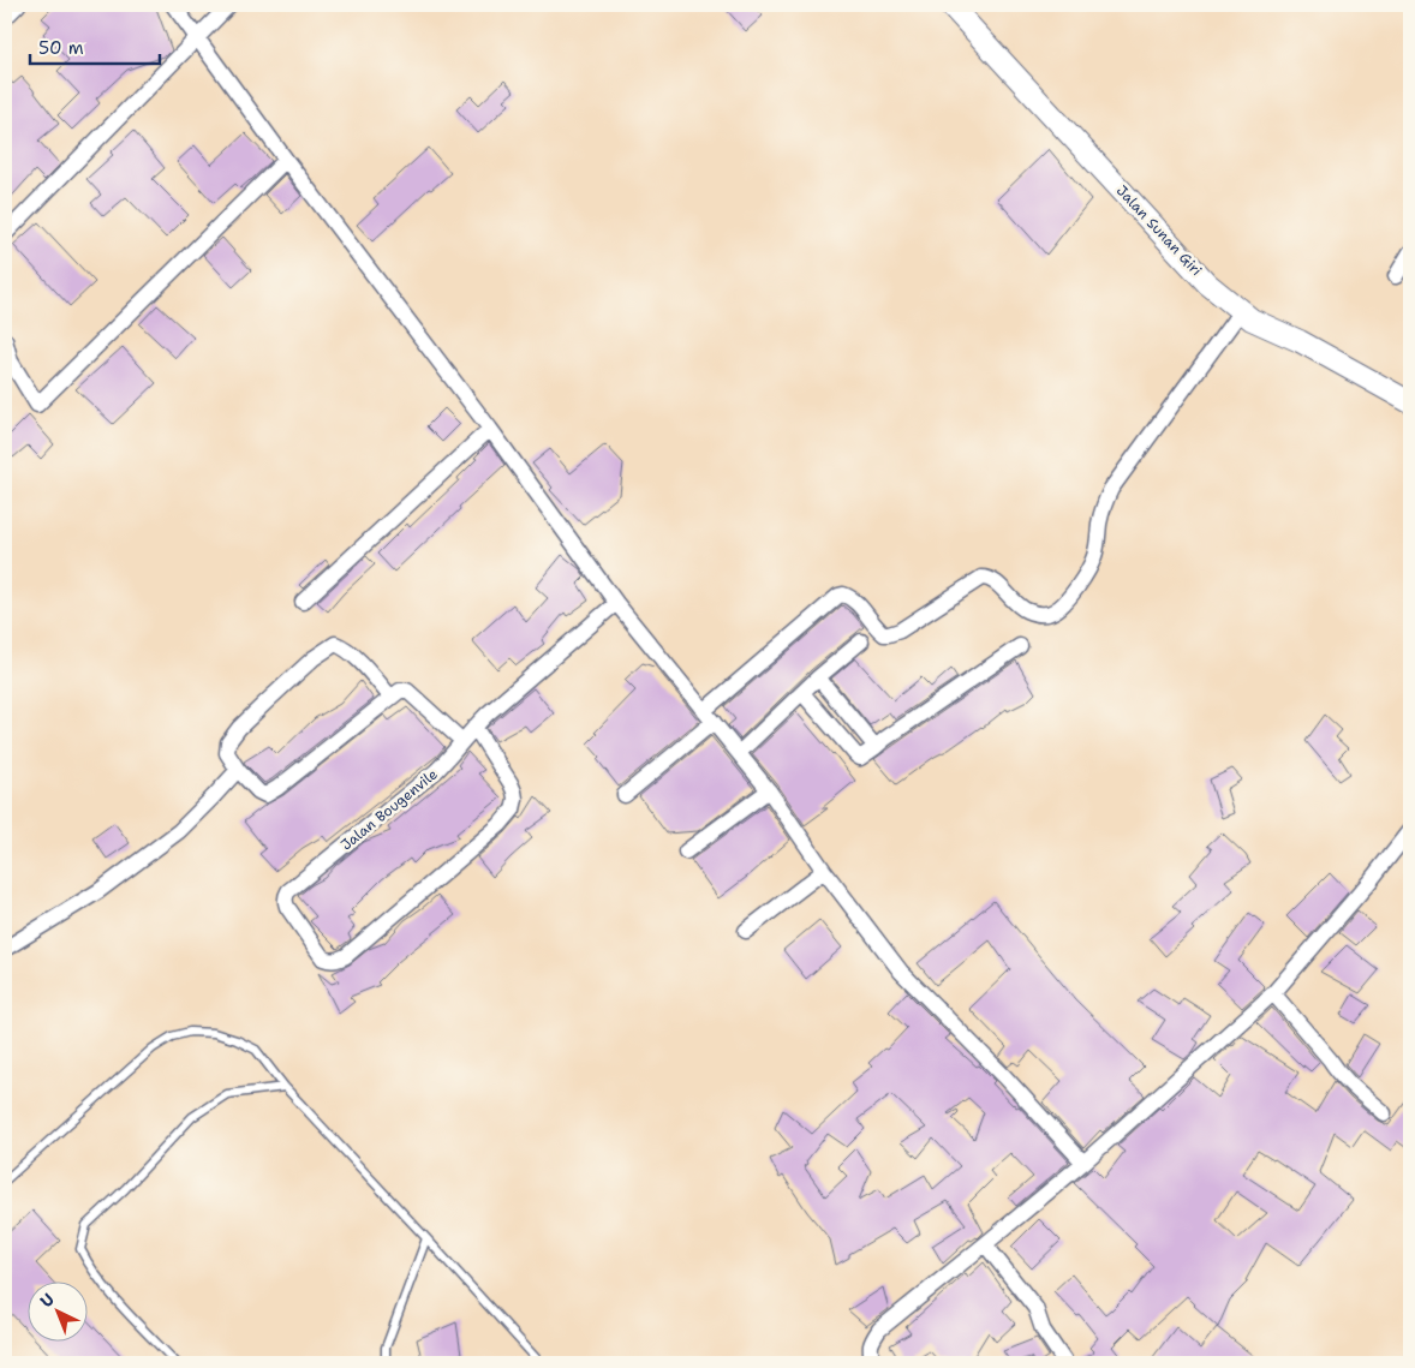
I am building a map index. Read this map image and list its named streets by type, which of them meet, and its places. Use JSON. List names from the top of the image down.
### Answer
{
  "streets": {
    "street": ["Jalan Sunan Giri", "Jalan Bougenvile"]
  },
  "scale_bar": "50 m",
  "north": "top left"
}
